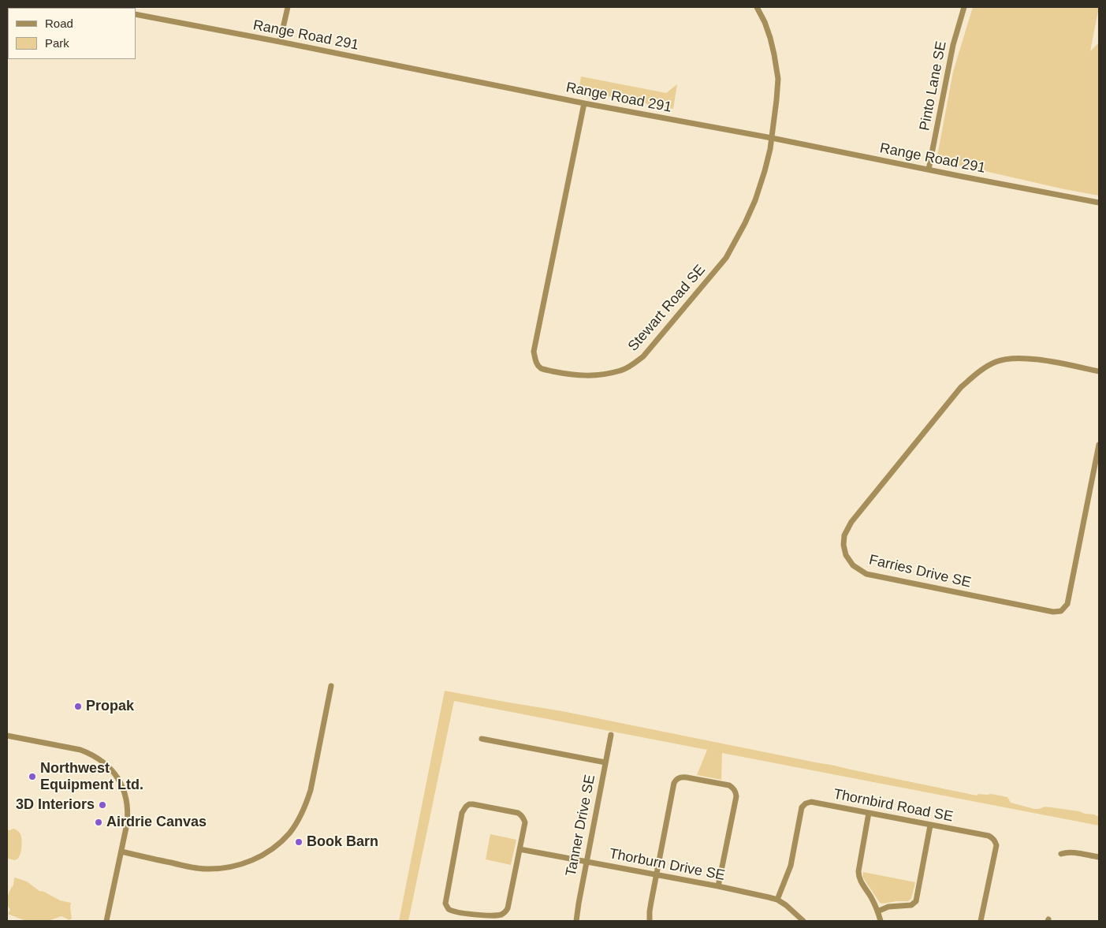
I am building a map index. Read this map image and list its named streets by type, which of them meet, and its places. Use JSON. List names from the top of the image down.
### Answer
{
  "streets": {
    "street": [
      "Range Road 291",
      "Pinto Lane SE",
      "Stewart Road SE",
      "Farries Drive SE",
      "Thornbird Road SE",
      "Tanner Drive SE",
      "Thorburn Drive SE"
    ]
  },
  "crossings": [
    ["Range Road 291", "Pinto Lane SE"],
    ["Range Road 291", "Stewart Road SE"],
    ["Thornbird Road SE", "Thorburn Drive SE"],
    ["Tanner Drive SE", "Thorburn Drive SE"]
  ],
  "places": [
    "Propak",
    "Northwest Equipment Ltd.",
    "3D Interiors",
    "Airdrie Canvas",
    "Book Barn"
  ],
  "legend": ["Road", "Park"]
}
